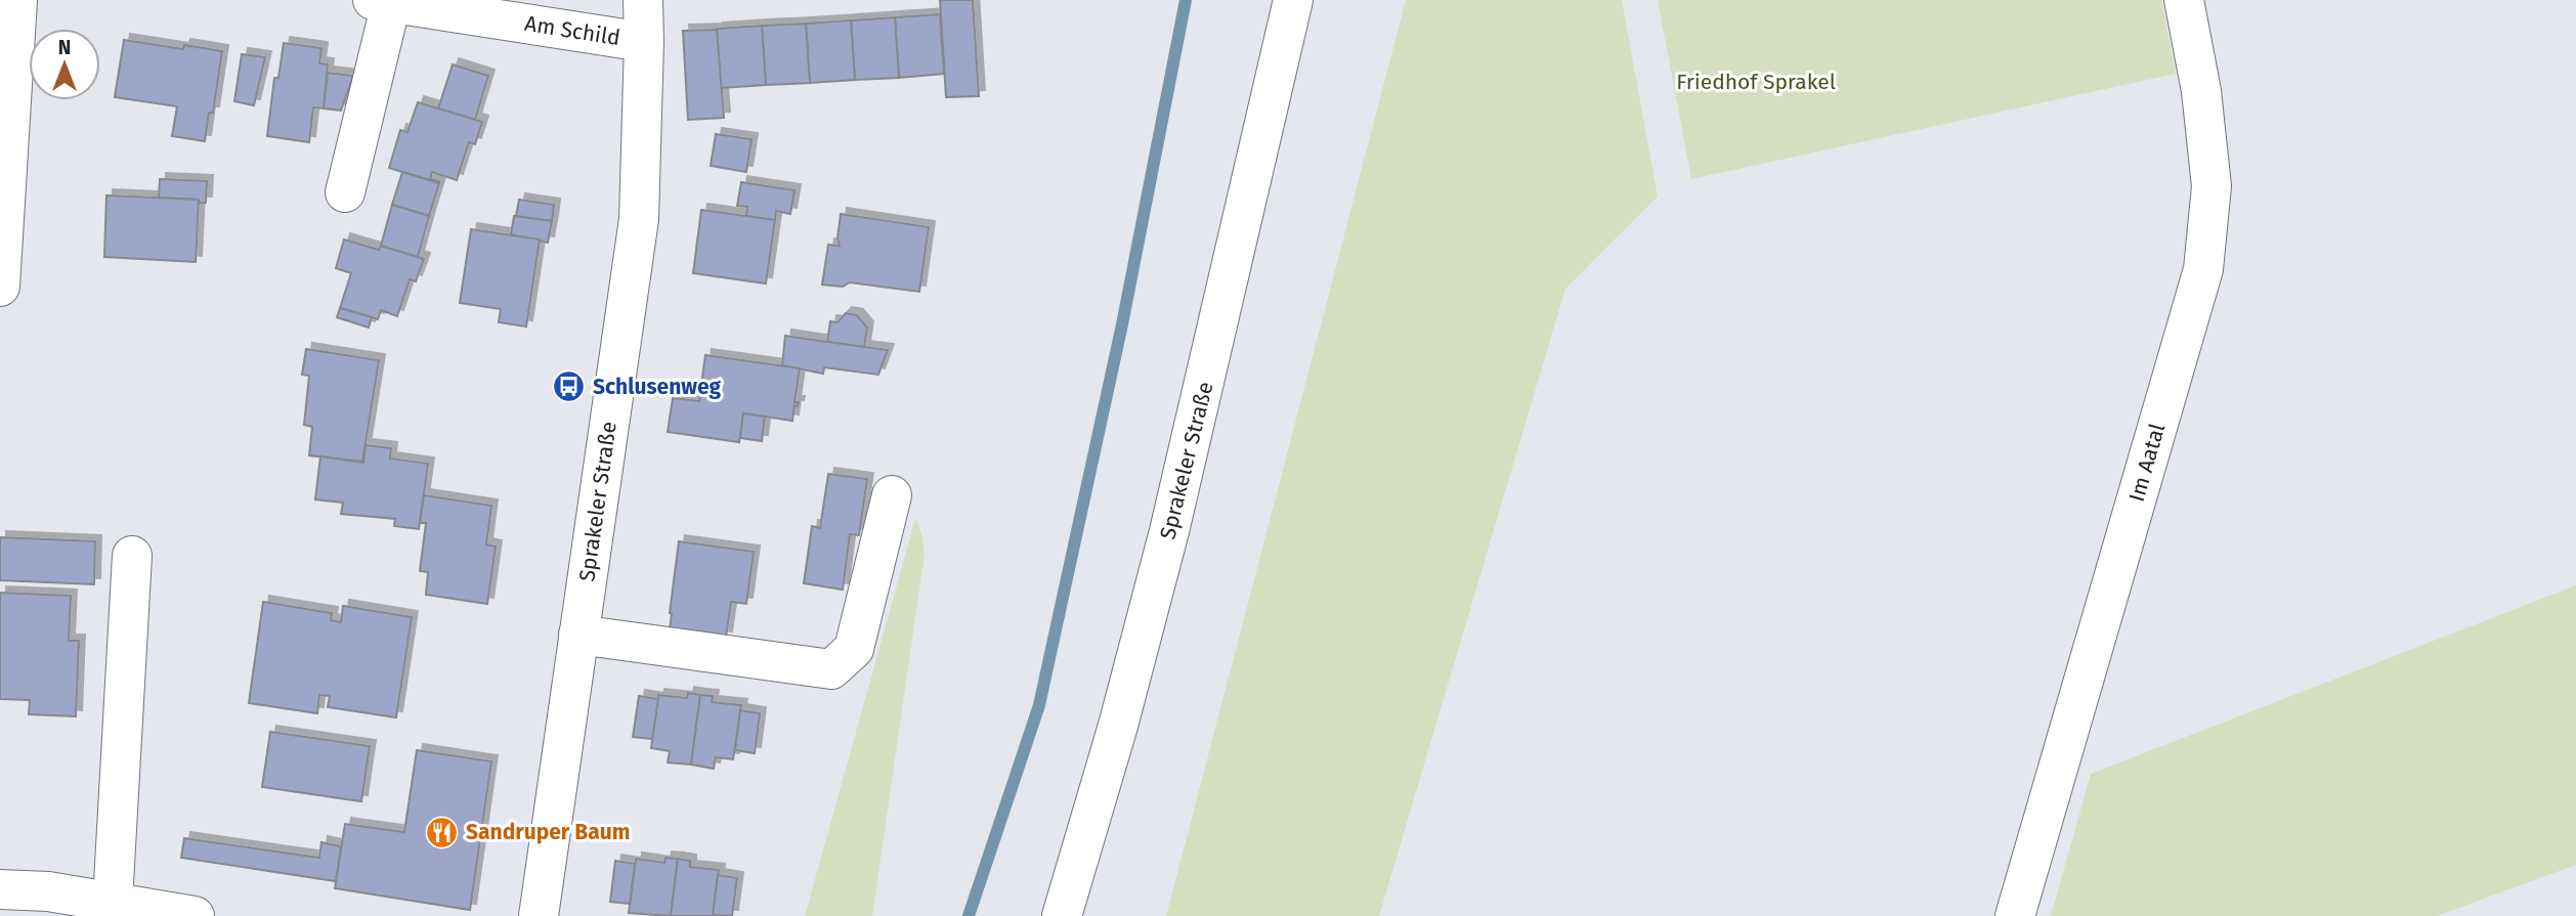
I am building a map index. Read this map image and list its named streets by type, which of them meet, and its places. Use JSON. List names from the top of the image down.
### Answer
{
  "streets": {
    "street": ["Am Schild", "Sprakeler Straße", "Im Aatal"]
  },
  "crossings": [
    ["Am Schild", "Sprakeler Straße"]
  ],
  "parks": ["Friedhof Sprakel"],
  "places": {
    "bus stop": ["Schlusenweg"],
    "restaurant": ["Sandruper Baum"]
  },
  "north": "top"
}
